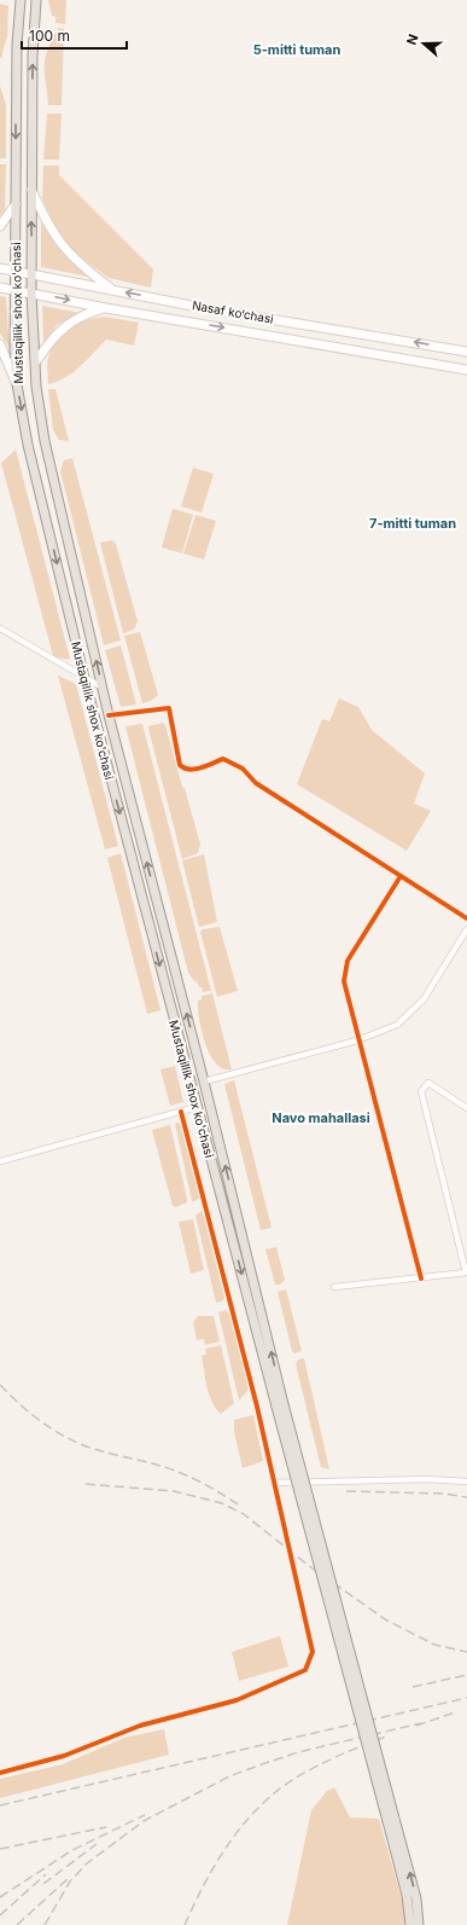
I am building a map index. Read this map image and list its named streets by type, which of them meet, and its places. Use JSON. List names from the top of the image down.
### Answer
{
  "streets": {
    "main road": ["Nasaf ko‘chasi", "Mustaqillik shox ko'chasi"]
  },
  "crossings": [
    ["Nasaf ko‘chasi", "Mustaqillik shox ko'chasi"]
  ],
  "districts": ["5-mitti tuman", "7-mitti tuman", "Navo mahallasi"],
  "scale_bar": "100 m",
  "north": "left"
}
